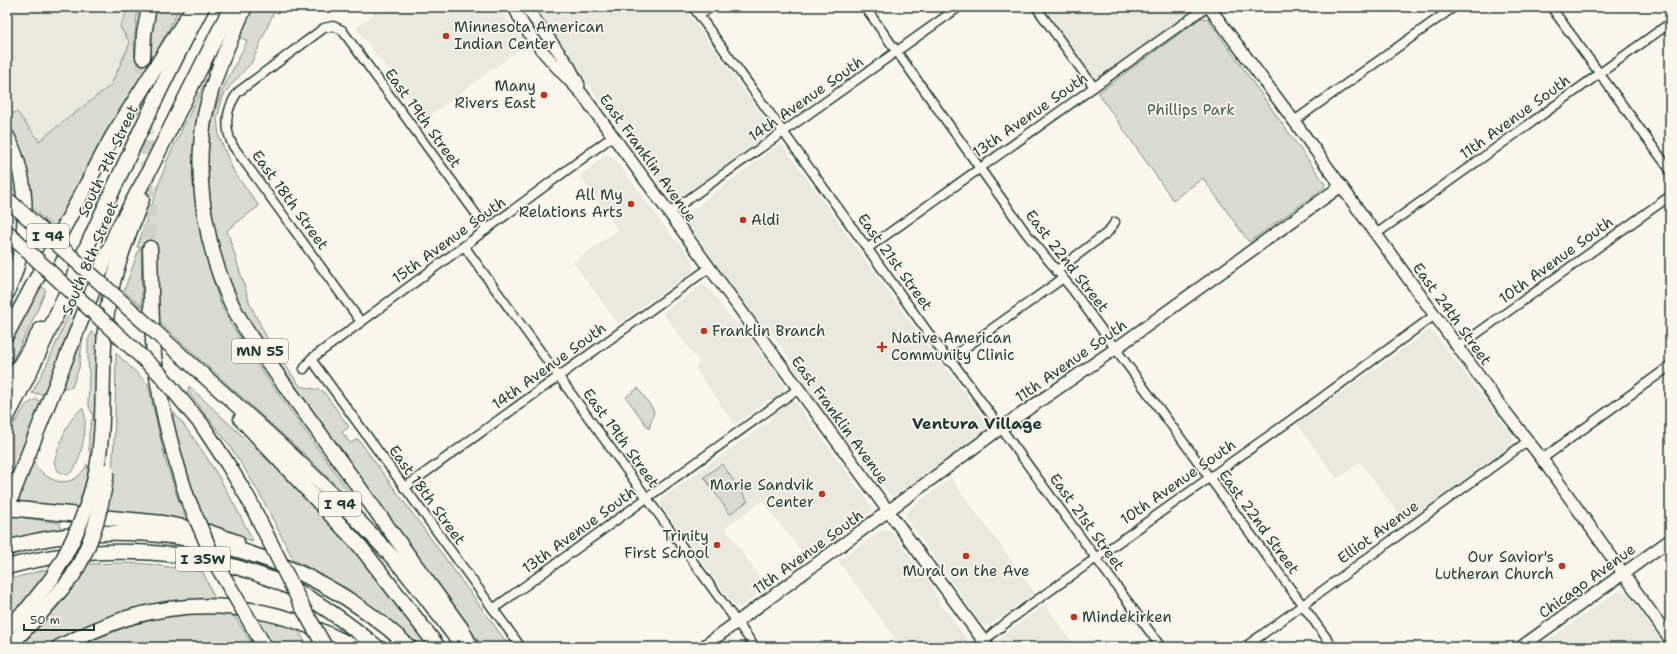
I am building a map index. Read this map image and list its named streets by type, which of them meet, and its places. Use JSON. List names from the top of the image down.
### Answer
{
  "streets": {
    "highway": [
      "South 7th Street",
      "I 94",
      "South 8th Street",
      "MN 55",
      "I 35W"
    ],
    "street": [
      "14th Avenue South",
      "13th Avenue South",
      "11th Avenue South",
      "East 19th Street",
      "East Franklin Avenue",
      "East 18th Street",
      "15th Avenue South",
      "10th Avenue South",
      "East 22nd Street",
      "East 21st Street",
      "East 24th Street",
      "Elliot Avenue",
      "Chicago Avenue"
    ]
  },
  "crossings": [
    ["14th Avenue South", "East 19th Street"],
    ["14th Avenue South", "East Franklin Avenue"],
    ["14th Avenue South", "East 18th Street"],
    ["14th Avenue South", "East 22nd Street"],
    ["14th Avenue South", "East 21st Street"],
    ["13th Avenue South", "East 19th Street"],
    ["13th Avenue South", "East Franklin Avenue"],
    ["13th Avenue South", "East 18th Street"],
    ["13th Avenue South", "East 22nd Street"],
    ["13th Avenue South", "East 21st Street"],
    ["13th Avenue South", "East 24th Street"],
    ["11th Avenue South", "East 19th Street"],
    ["11th Avenue South", "East Franklin Avenue"],
    ["11th Avenue South", "East 22nd Street"],
    ["11th Avenue South", "East 21st Street"],
    ["11th Avenue South", "East 24th Street"],
    ["East 19th Street", "East 18th Street"],
    ["East 19th Street", "15th Avenue South"],
    ["East Franklin Avenue", "15th Avenue South"],
    ["East Franklin Avenue", "10th Avenue South"],
    ["East 18th Street", "15th Avenue South"],
    ["10th Avenue South", "East 22nd Street"],
    ["10th Avenue South", "East 21st Street"],
    ["10th Avenue South", "East 24th Street"],
    ["East 22nd Street", "Elliot Avenue"],
    ["East 24th Street", "Elliot Avenue"],
    ["East 24th Street", "Chicago Avenue"]
  ],
  "districts": ["Ventura Village"],
  "parks": ["Phillips Park"],
  "places": {
    "other": [
      "Minnesota American Indian Center",
      "Many Rivers East",
      "All My Relations Arts",
      "Aldi",
      "Franklin Branch",
      "Marie Sandvik Center",
      "Trinity First School",
      "Mural on the Ave",
      "Our Savior's Lutheran Church",
      "Mindekirken"
    ],
    "health": ["Native American Community Clinic"]
  },
  "scale_bar": "50 m"
}
